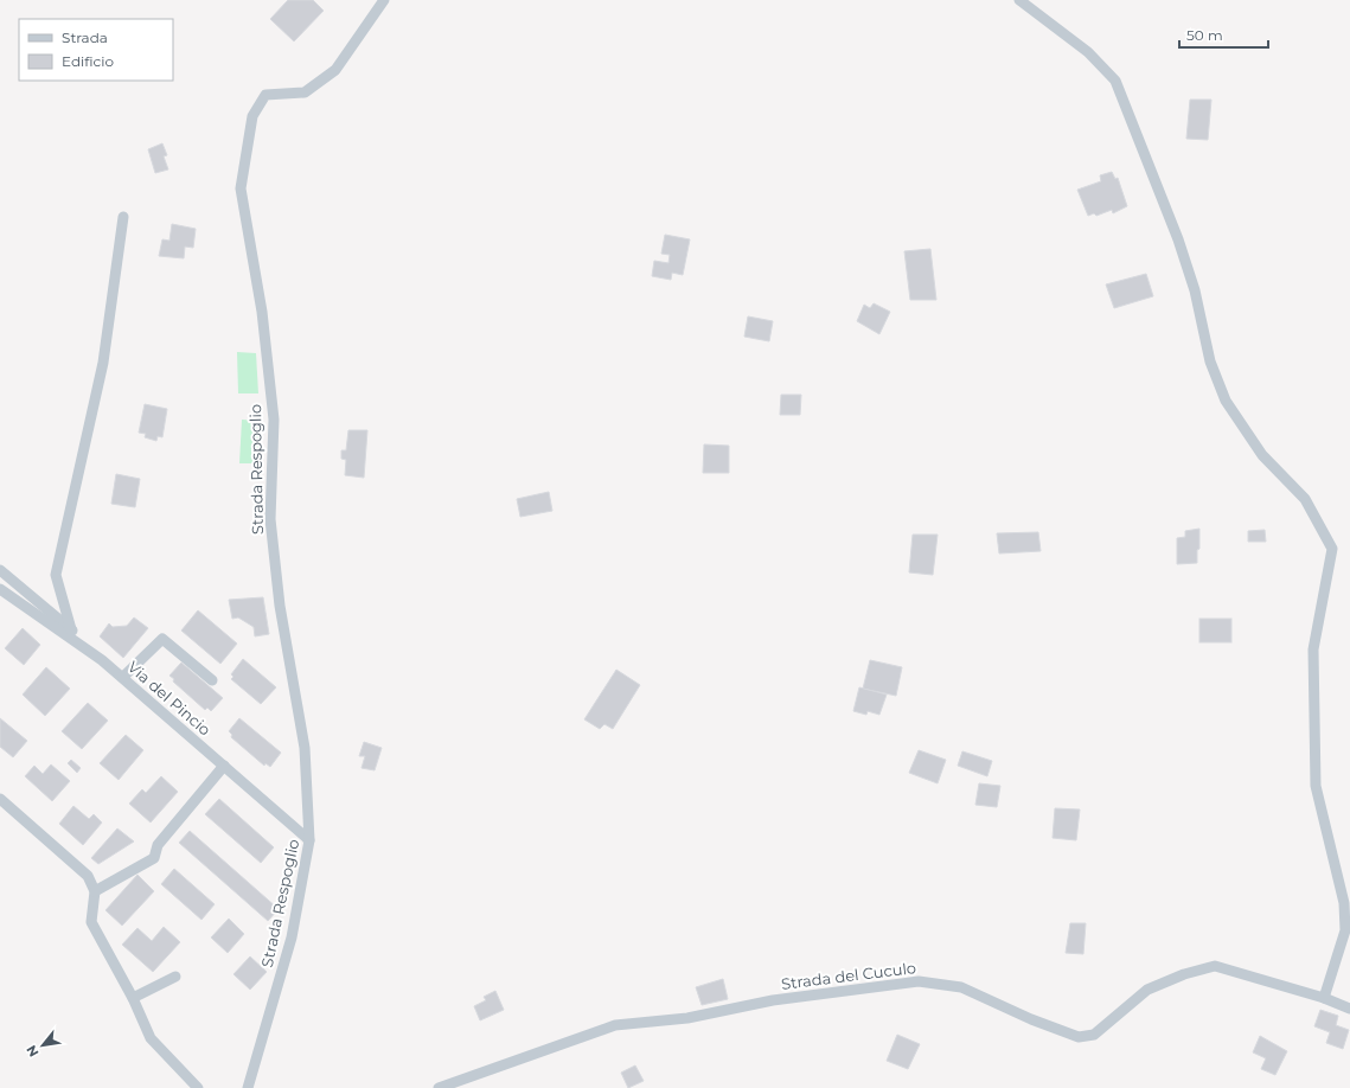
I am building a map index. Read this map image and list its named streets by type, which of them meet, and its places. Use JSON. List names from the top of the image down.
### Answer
{
  "streets": {
    "street": ["Strada Respoglio", "Via del Pincio", "Strada del Cuculo"]
  },
  "crossings": [
    ["Strada Respoglio", "Via del Pincio"]
  ],
  "legend": ["Strada", "Edificio"],
  "scale_bar": "50 m",
  "north": "bottom left"
}
